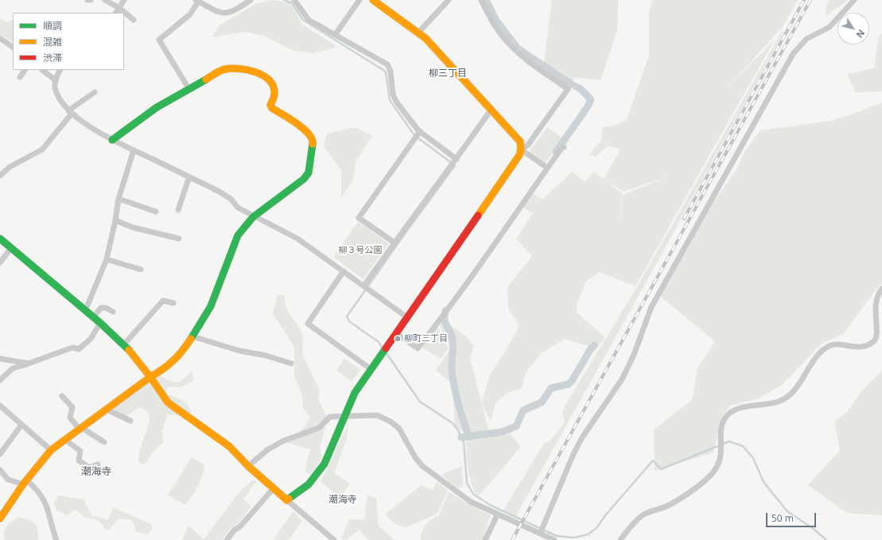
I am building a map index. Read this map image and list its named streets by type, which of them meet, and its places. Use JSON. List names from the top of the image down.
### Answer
{
  "districts": ["柳三丁目", "潮海寺", "潮海寺"],
  "parks": ["柳３号公園"],
  "places": ["柳町三丁目"],
  "legend": ["順調", "混雑", "渋滞"],
  "scale_bar": "50 m",
  "north": "bottom right"
}
